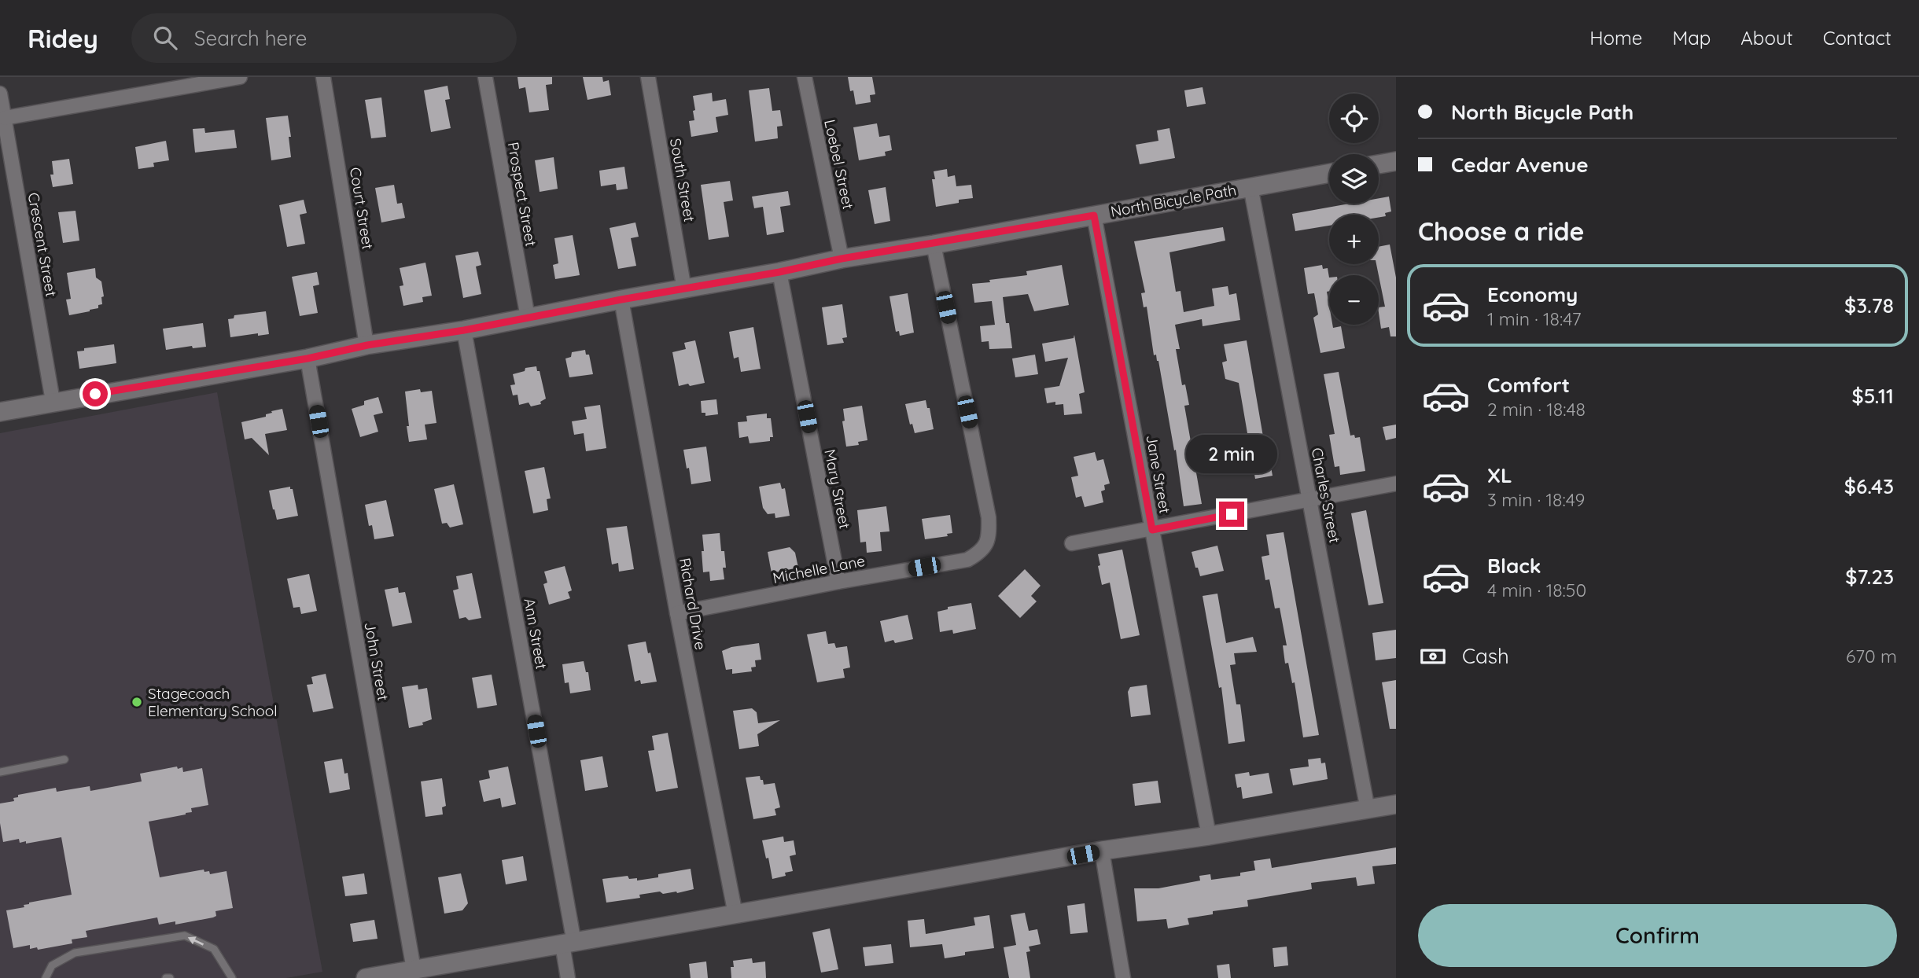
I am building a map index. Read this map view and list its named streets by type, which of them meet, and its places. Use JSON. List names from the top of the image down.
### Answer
{
  "streets": {
    "street": [
      "Loebel Street",
      "South Street",
      "Prospect Street",
      "North Bicycle Path",
      "Court Street",
      "Crescent Street",
      "Jane Street",
      "Mary Street",
      "Charles Street",
      "Michelle Lane",
      "Richard Drive",
      "Ann Street",
      "John Street"
    ]
  },
  "crossings": [
    ["Loebel Street", "North Bicycle Path"],
    ["South Street", "North Bicycle Path"],
    ["Prospect Street", "North Bicycle Path"],
    ["North Bicycle Path", "Court Street"],
    ["North Bicycle Path", "Crescent Street"],
    ["North Bicycle Path", "Jane Street"],
    ["North Bicycle Path", "Mary Street"],
    ["North Bicycle Path", "Charles Street"],
    ["North Bicycle Path", "Michelle Lane"],
    ["North Bicycle Path", "Richard Drive"],
    ["North Bicycle Path", "Ann Street"],
    ["North Bicycle Path", "John Street"],
    ["Mary Street", "Michelle Lane"],
    ["Michelle Lane", "Richard Drive"]
  ],
  "places": ["Stagecoach Elementary School"],
  "page": {
    "header": "Ridey",
    "search": "Search here",
    "nav": [
      "Home",
      "Map",
      "About",
      "Contact"
    ],
    "banner": ["North Bicycle Path", "Cedar Avenue"],
    "map_buttons": ["+", "−"],
    "heading": "Choose a ride",
    "list": [
      {
        "name": "Economy",
        "note": "1 min · 18:47",
        "value": "$3.78"
      },
      {
        "name": "Comfort",
        "note": "2 min · 18:48",
        "value": "$5.11"
      },
      {
        "name": "XL",
        "note": "3 min · 18:49",
        "value": "$6.43"
      },
      {
        "name": "Black",
        "note": "4 min · 18:50",
        "value": "$7.23"
      }
    ],
    "bubble": "2 min",
    "pay": ["Cash", "670 m"],
    "buttons": "Confirm"
  }
}
